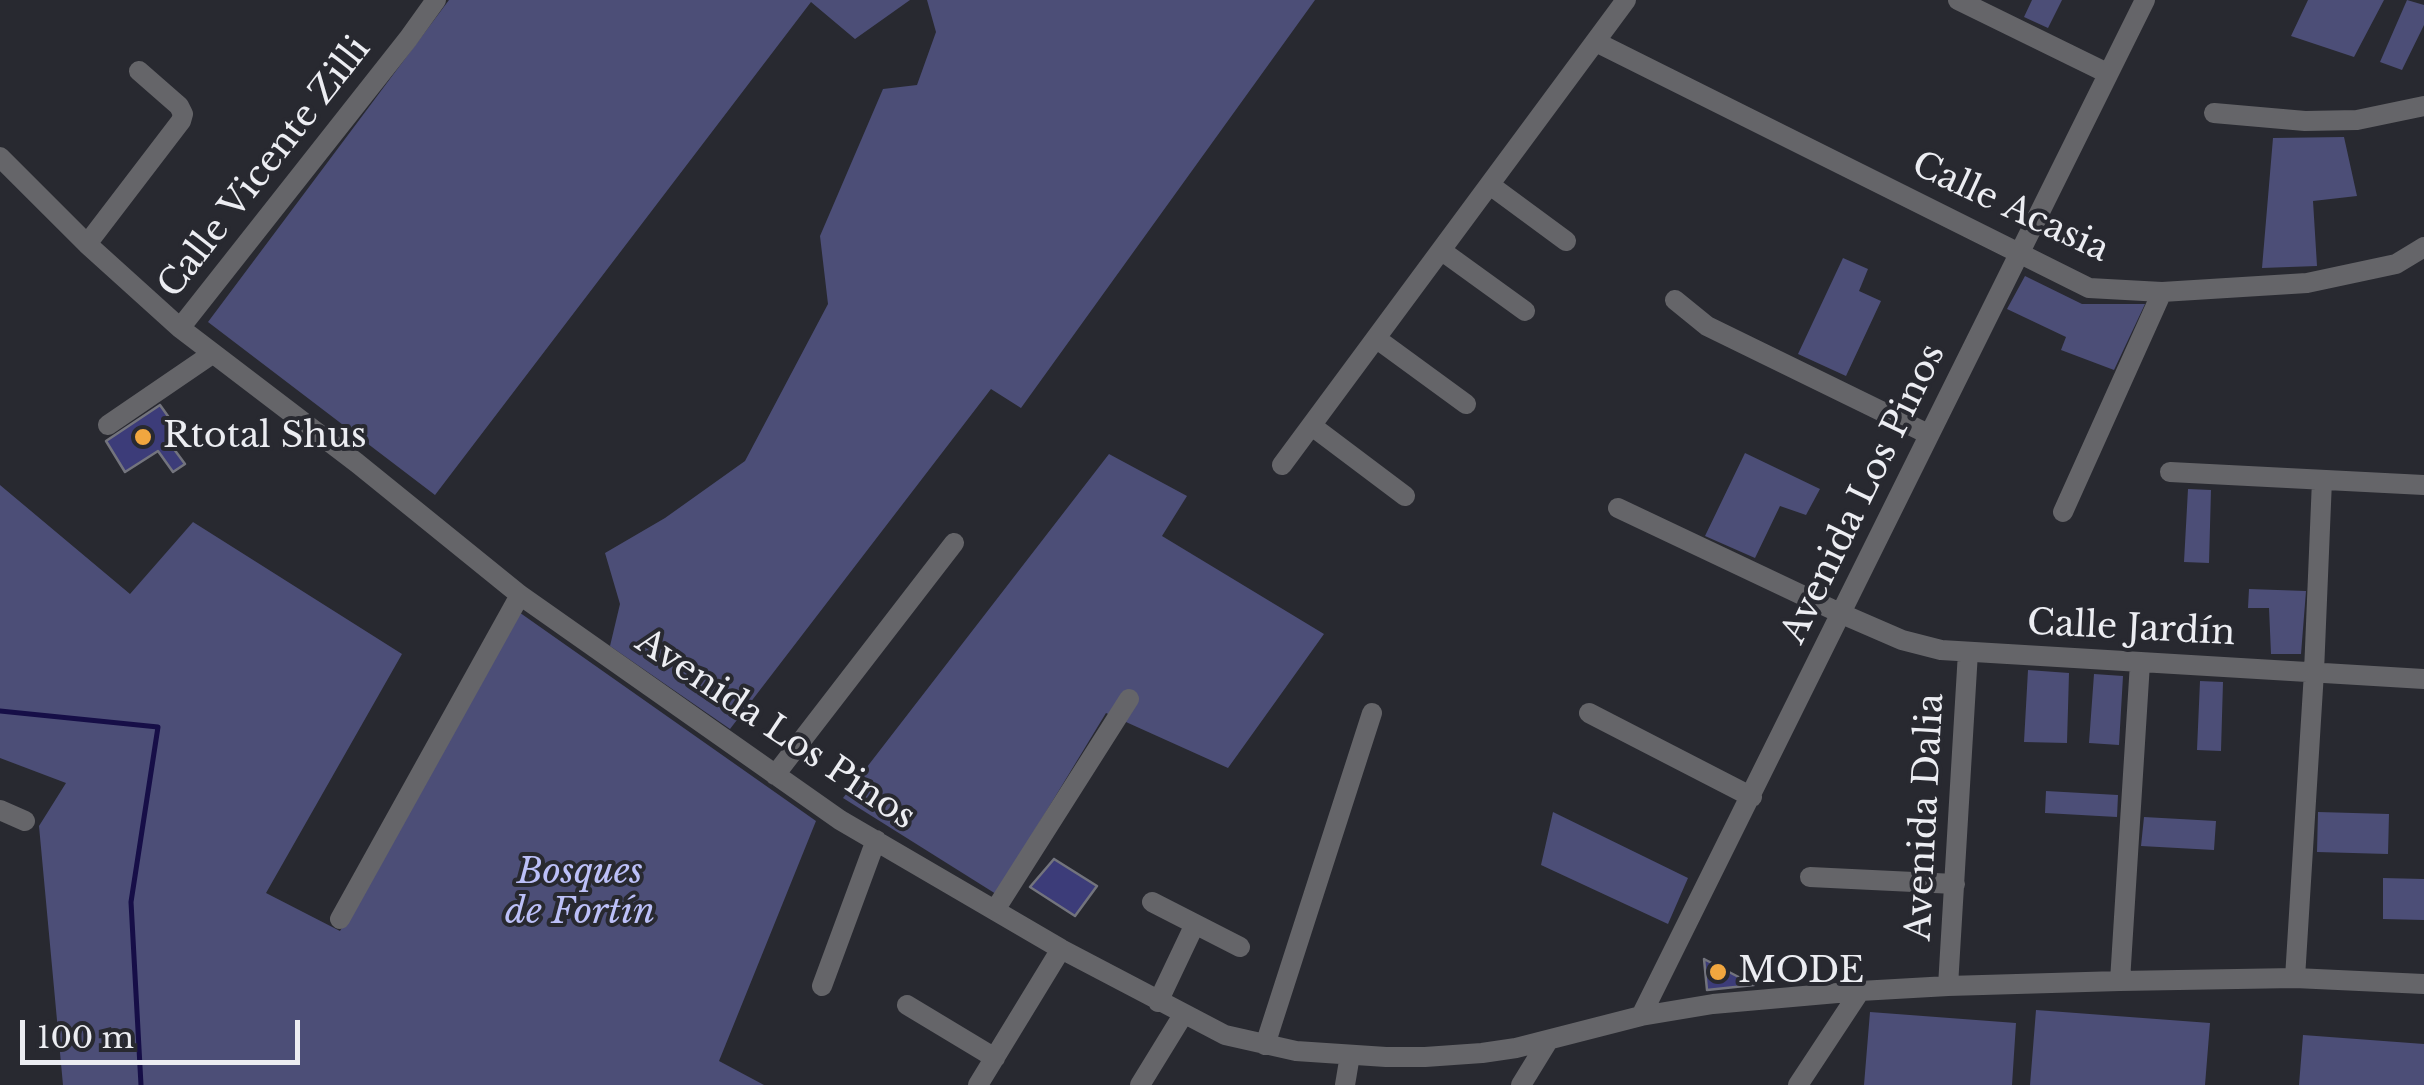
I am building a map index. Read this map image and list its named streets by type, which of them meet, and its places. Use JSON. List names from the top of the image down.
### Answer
{
  "streets": {
    "street": [
      "Calle Vicente Zilli",
      "Calle Acasia",
      "Avenida Los Pinos",
      "Calle Jardín",
      "Avenida Dalia"
    ]
  },
  "crossings": [
    ["Calle Vicente Zilli", "Avenida Los Pinos"],
    ["Calle Acasia", "Avenida Los Pinos"],
    ["Avenida Los Pinos", "Calle Jardín"],
    ["Avenida Los Pinos", "Avenida Dalia"],
    ["Calle Jardín", "Avenida Dalia"]
  ],
  "parks": ["Bosques de Fortín"],
  "places": ["Rtotal Shus", "MODE"],
  "scale_bar": "100 m"
}
